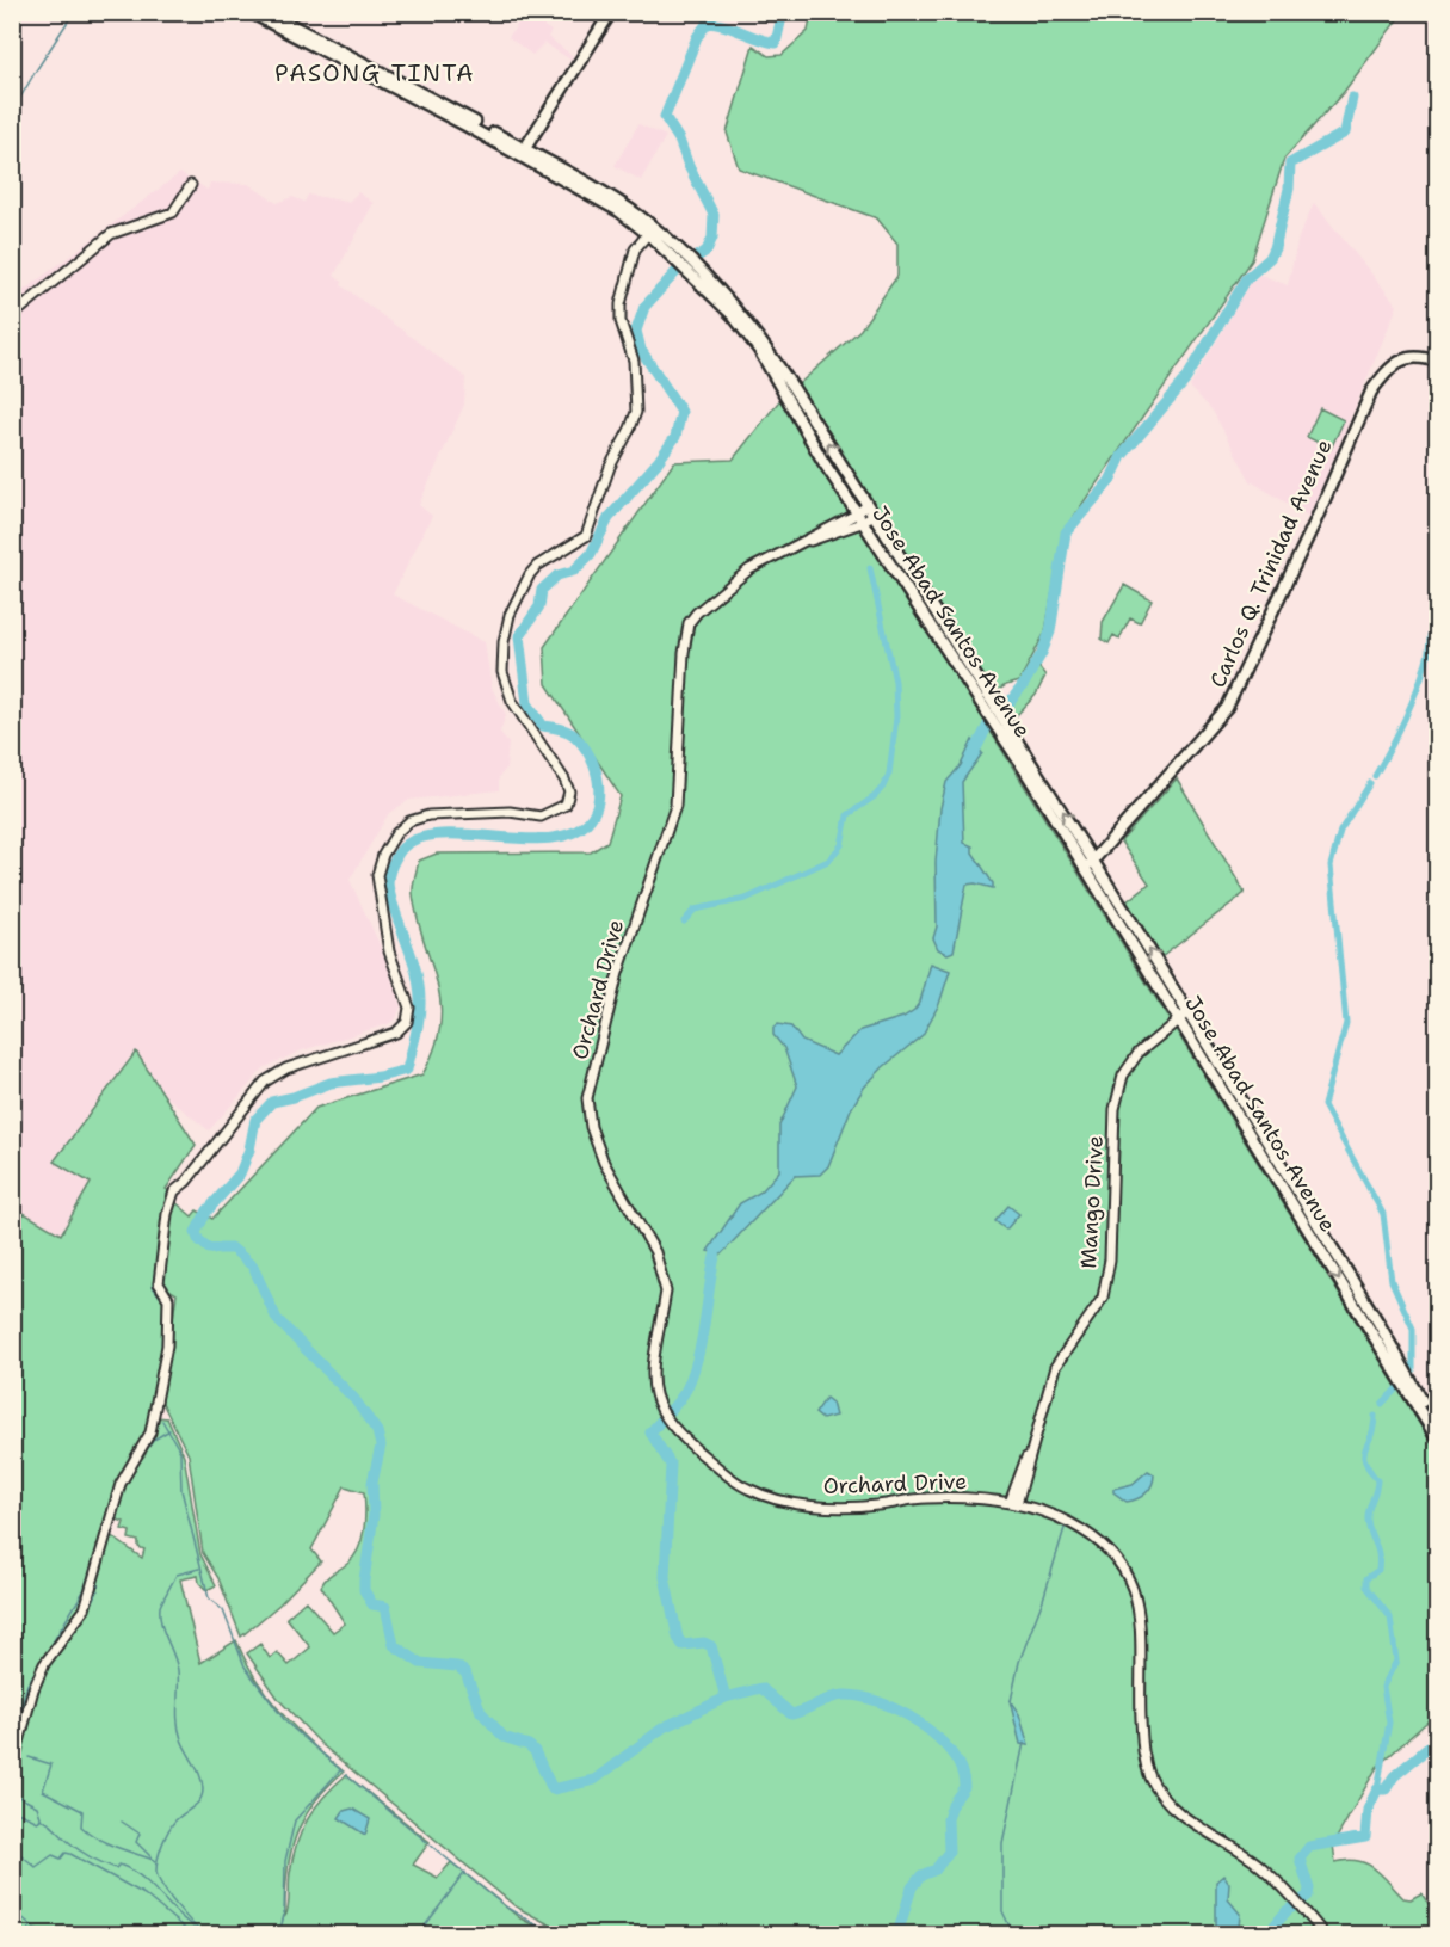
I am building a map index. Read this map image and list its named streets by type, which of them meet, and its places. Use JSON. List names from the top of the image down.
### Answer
{
  "streets": {
    "main road": ["Carlos Q. Trinidad Avenue", "Jose Abad Santos Avenue"],
    "street": ["Orchard Drive", "Mango Drive"]
  },
  "crossings": [
    ["Carlos Q. Trinidad Avenue", "Jose Abad Santos Avenue"],
    ["Jose Abad Santos Avenue", "Orchard Drive"],
    ["Jose Abad Santos Avenue", "Mango Drive"],
    ["Orchard Drive", "Mango Drive"]
  ],
  "districts": ["PASONG TINTA"]
}
